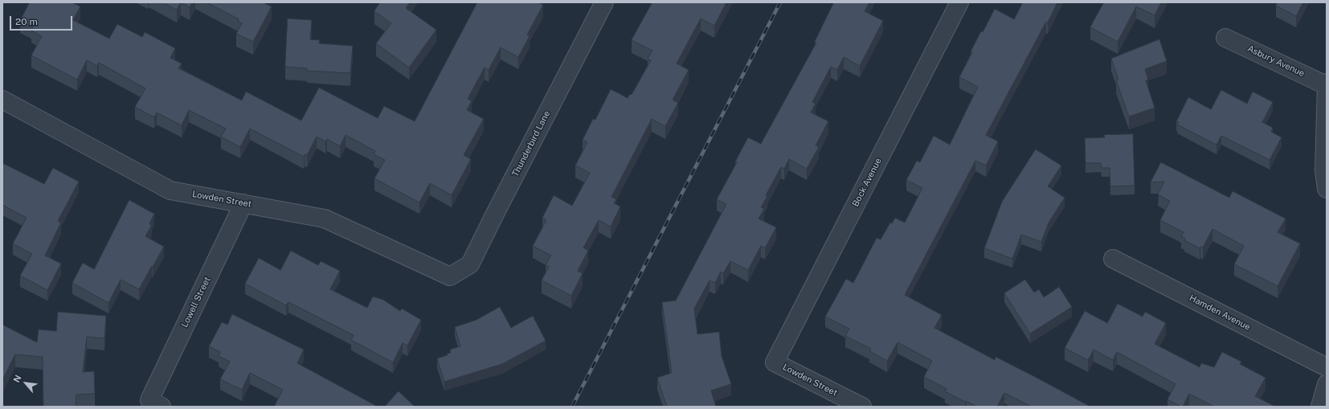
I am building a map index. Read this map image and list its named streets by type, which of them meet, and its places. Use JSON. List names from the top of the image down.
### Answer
{
  "streets": {
    "street": [
      "Asbury Avenue",
      "Thunderbird Lane",
      "Bock Avenue",
      "Lowden Street",
      "Lowell Street",
      "Hamden Avenue"
    ]
  },
  "crossings": [
    ["Thunderbird Lane", "Lowden Street"],
    ["Bock Avenue", "Lowden Street"],
    ["Lowden Street", "Lowell Street"]
  ],
  "scale_bar": "20 m",
  "north": "top left"
}
